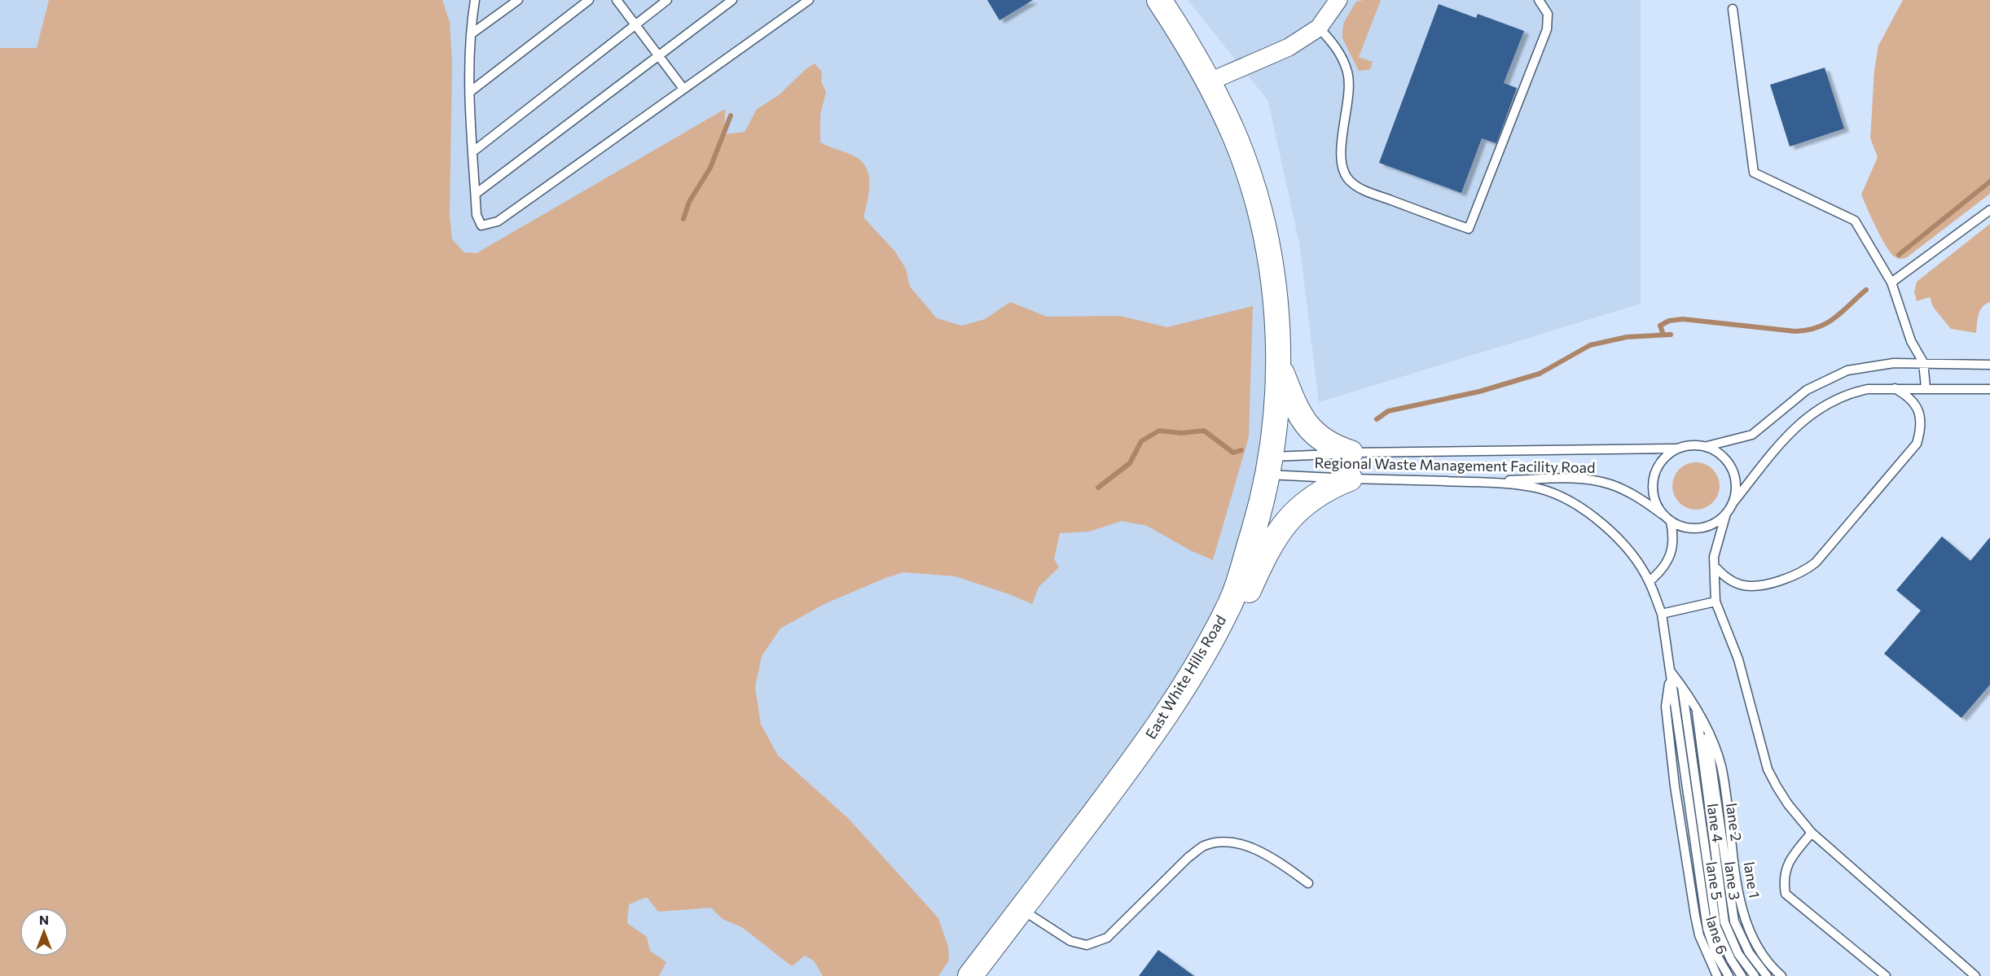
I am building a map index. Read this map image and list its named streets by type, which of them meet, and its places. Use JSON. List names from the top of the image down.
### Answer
{
  "streets": {
    "main road": ["East White Hills Road"],
    "lane": [
      "Regional Waste Management Facility Road",
      "lane 2",
      "lane 4",
      "lane 1",
      "lane 5",
      "lane 3",
      "lane 6"
    ]
  },
  "crossings": [
    ["Regional Waste Management Facility Road", "East White Hills Road"],
    ["Regional Waste Management Facility Road", "lane 5"],
    ["lane 2", "lane 1"],
    ["lane 2", "lane 3"],
    ["lane 1", "lane 3"],
    ["lane 5", "lane 6"]
  ],
  "north": "top"
}
